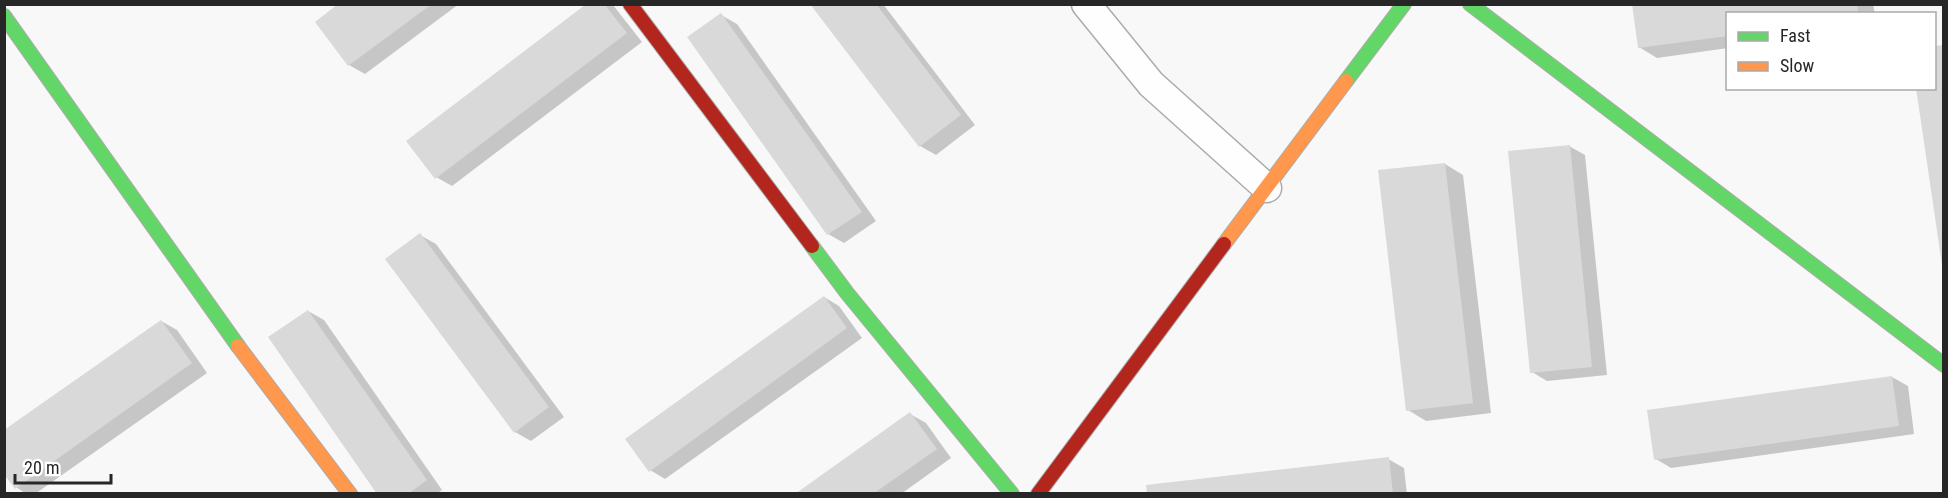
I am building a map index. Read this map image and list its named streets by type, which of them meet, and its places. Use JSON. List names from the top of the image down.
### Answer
{
  "legend": ["Fast", "Slow"],
  "scale_bar": "20 m"
}
